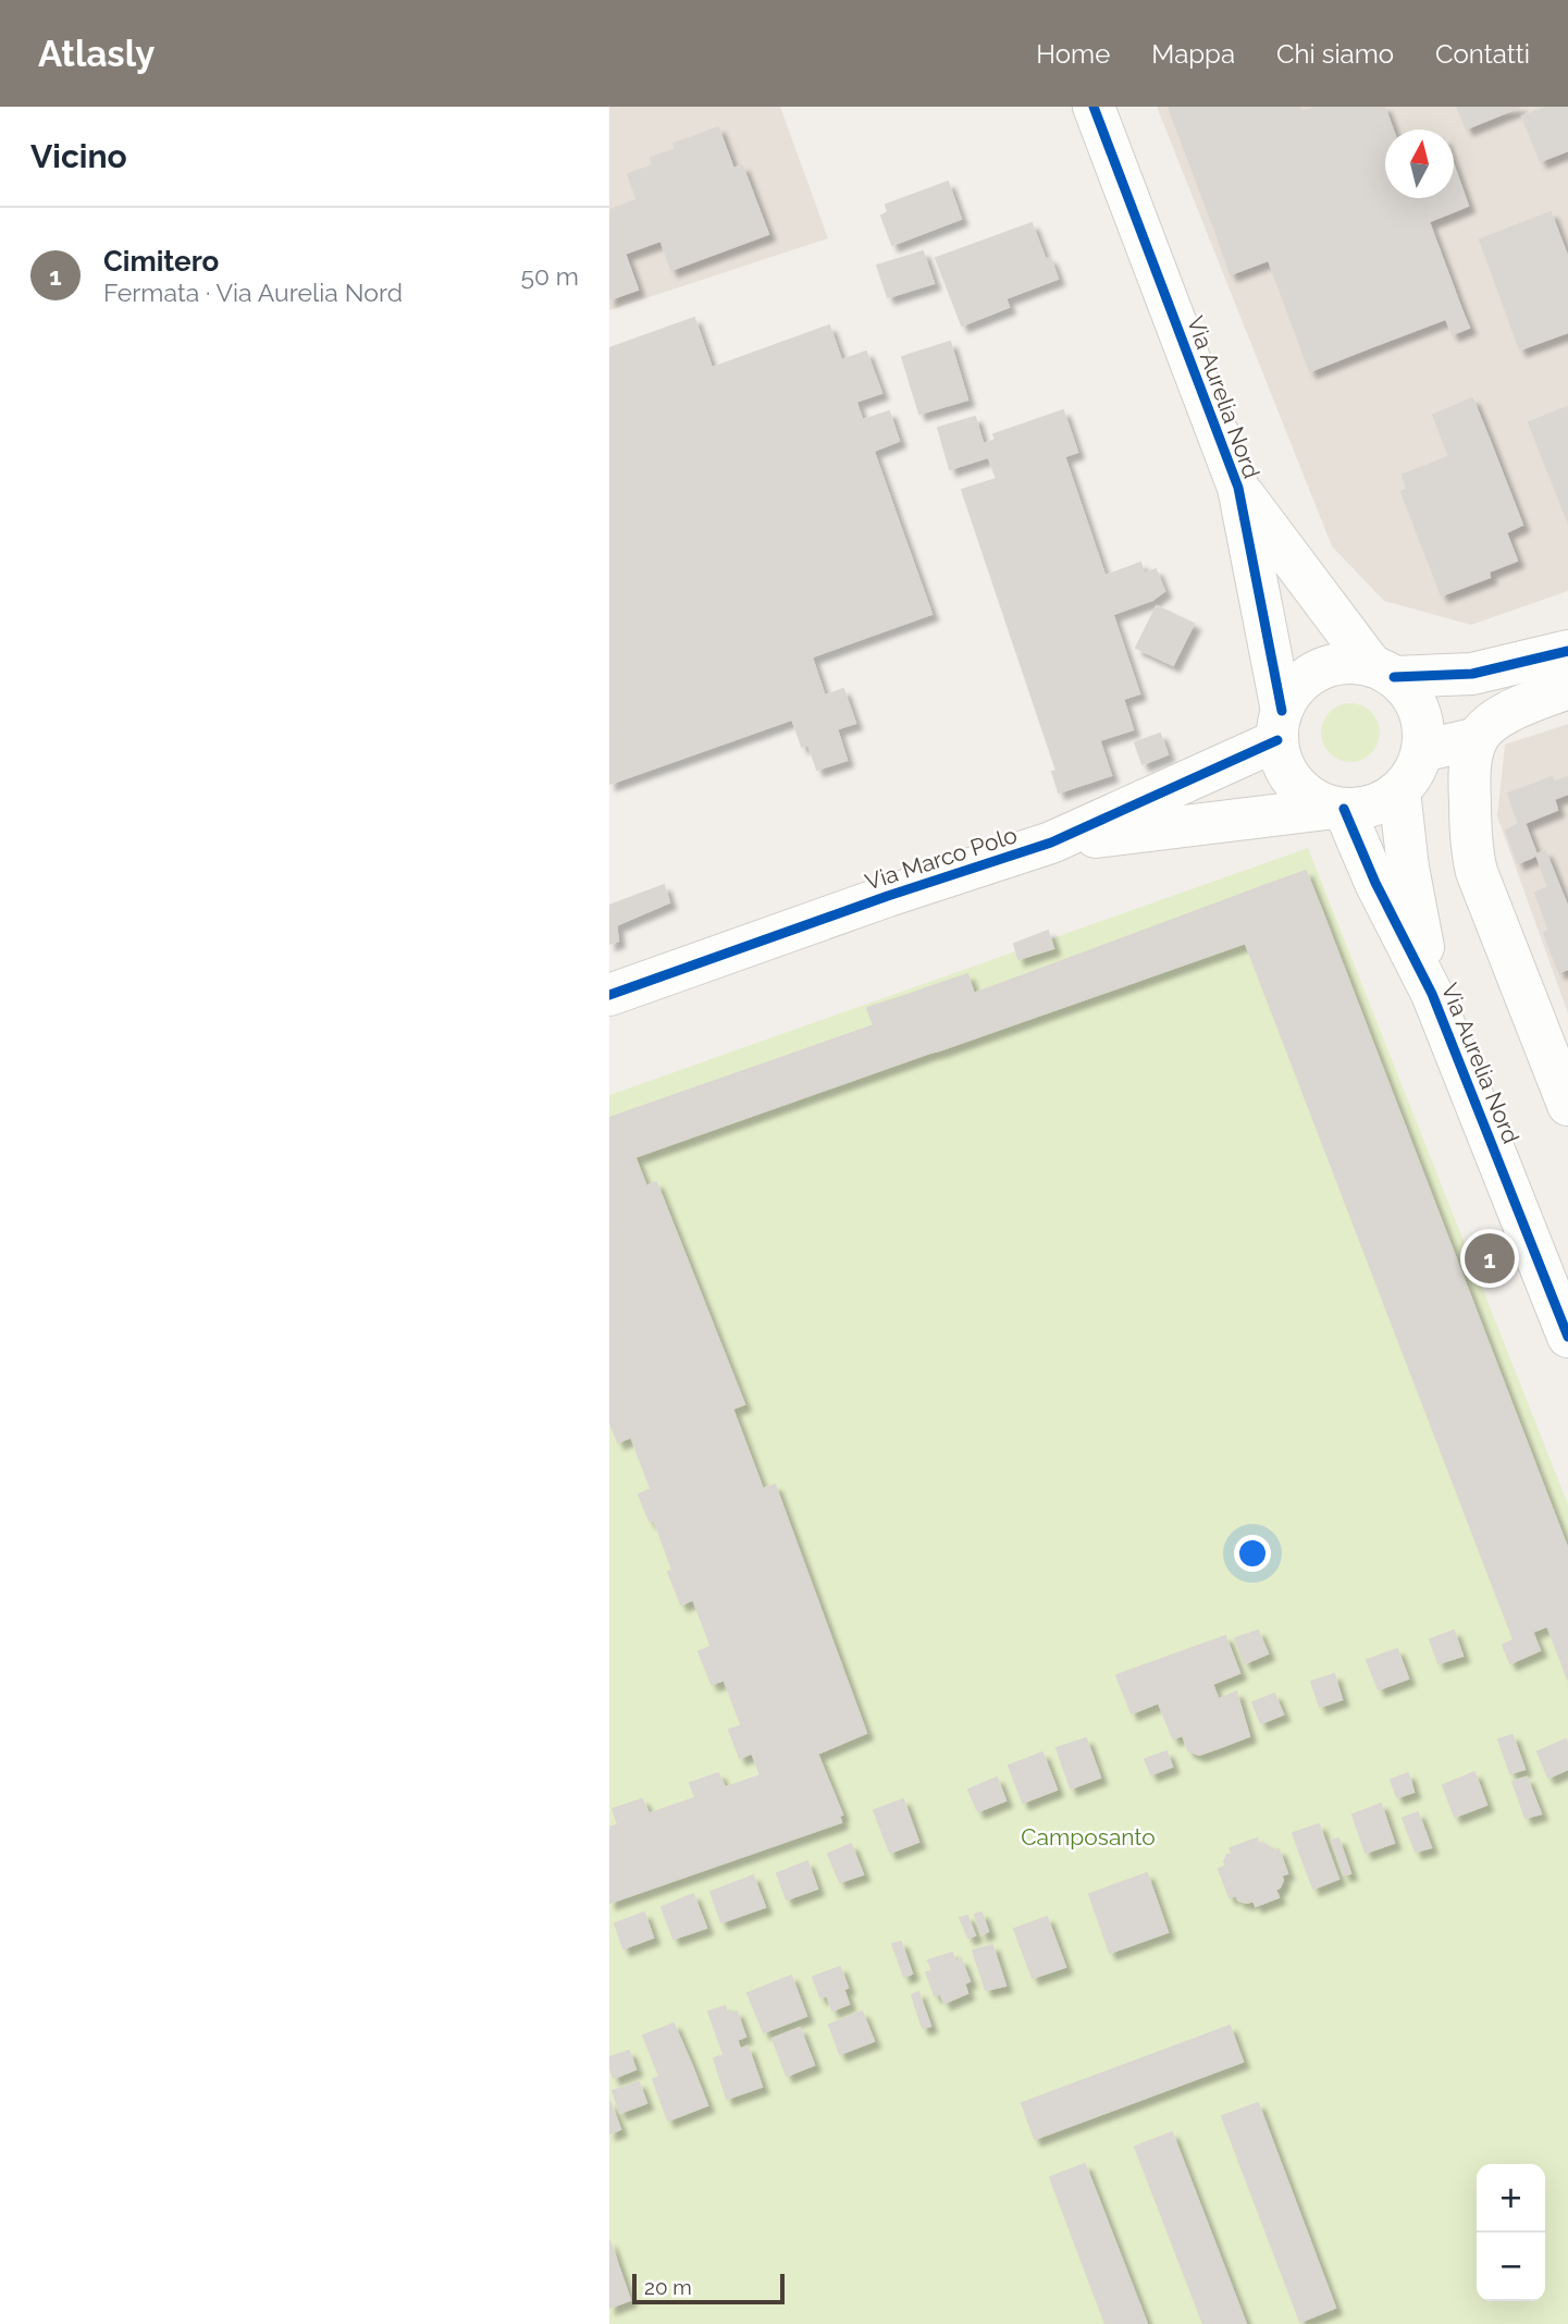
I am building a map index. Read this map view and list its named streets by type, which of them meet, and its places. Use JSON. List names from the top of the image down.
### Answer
{
  "streets": {
    "street": ["Via Aurelia Nord", "Via Marco Polo"]
  },
  "crossings": [
    ["Via Aurelia Nord", "Via Marco Polo"]
  ],
  "parks": ["Camposanto"],
  "scale_bar": "20 m",
  "north": "top",
  "page": {
    "header": "Atlasly",
    "nav": [
      "Home",
      "Mappa",
      "Chi siamo",
      "Contatti"
    ],
    "heading": "Vicino",
    "list": [
      {
        "mark": "1",
        "name": "Cimitero",
        "note": "Fermata · Via Aurelia Nord",
        "value": "50 m"
      }
    ],
    "pins": "1",
    "map_buttons": ["+", "−"],
    "scale": "20 m"
  }
}
